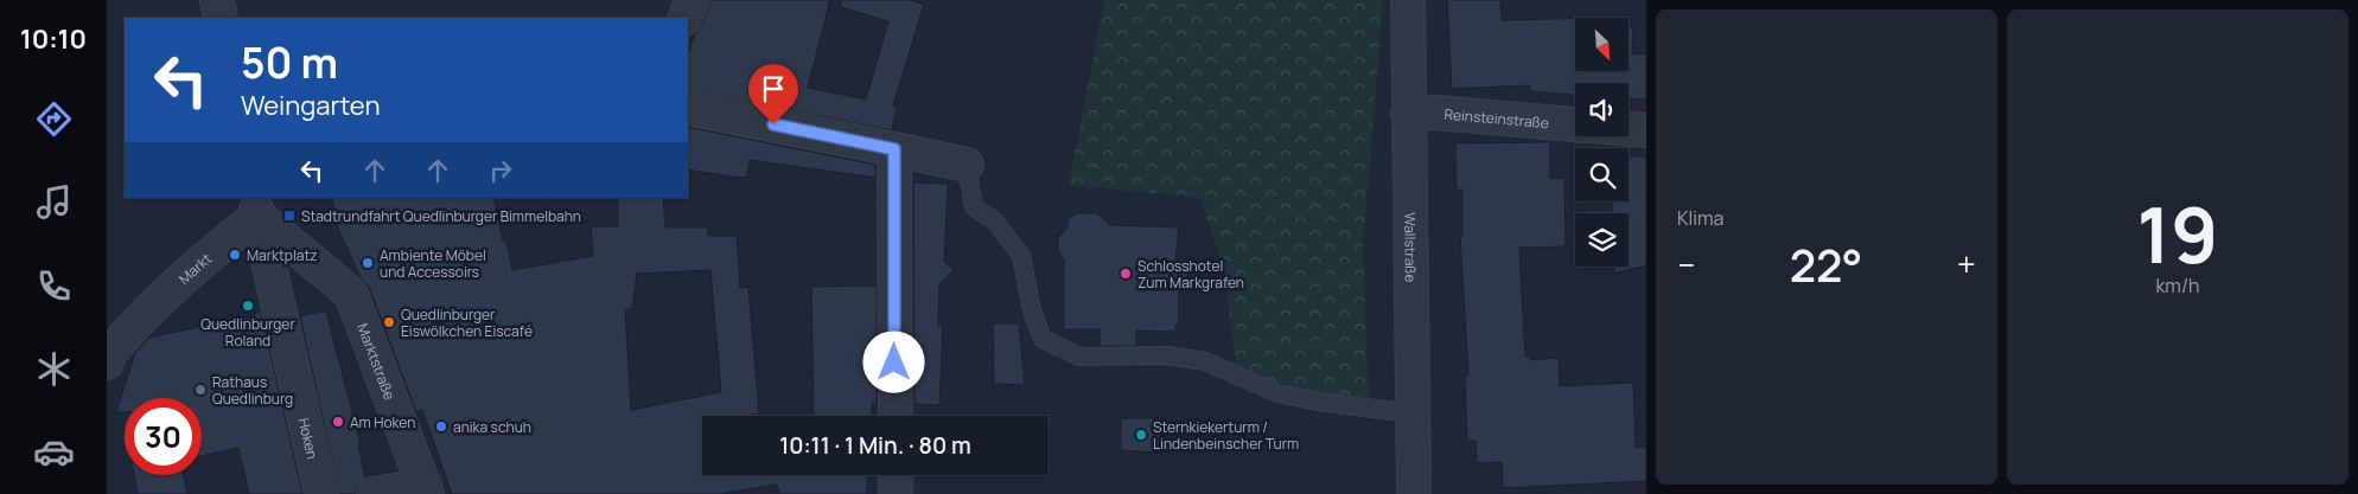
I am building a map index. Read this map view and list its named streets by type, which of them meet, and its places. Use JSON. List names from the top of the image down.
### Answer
{
  "streets": {
    "street": [
      "Reinsteinstraße",
      "Wallstraße",
      "Markt",
      "Marktstraße",
      "Hoken"
    ]
  },
  "crossings": [
    ["Reinsteinstraße", "Wallstraße"],
    ["Markt", "Marktstraße"],
    ["Markt", "Hoken"],
    ["Marktstraße", "Hoken"]
  ],
  "places": {
    "transit": ["Stadtrundfahrt Quedlinburger Bimmelbahn"],
    "other": [
      "Marktplatz",
      "Ambiente Möbel und Accessoirs",
      "Schlosshotel Zum Markgrafen",
      "Quedlinburger Roland",
      "Quedlinburger Eiswölkchen Eiscafé",
      "Rathaus Quedlinburg",
      "Am Hoken",
      "anika schuh",
      "Sternkiekerturm / Lindenbeinscher Turm"
    ]
  },
  "north": "bottom right",
  "page": {
    "tabs": "10:10",
    "tile": [
      "Klima",
      ["19", "km/h"]
    ],
    "turn": ["50 m", "Weingarten"],
    "heat": ["−", "22°", "+"],
    "limit": "30",
    "trip": "10:11 · 1 Min. · 80 m"
  }
}
